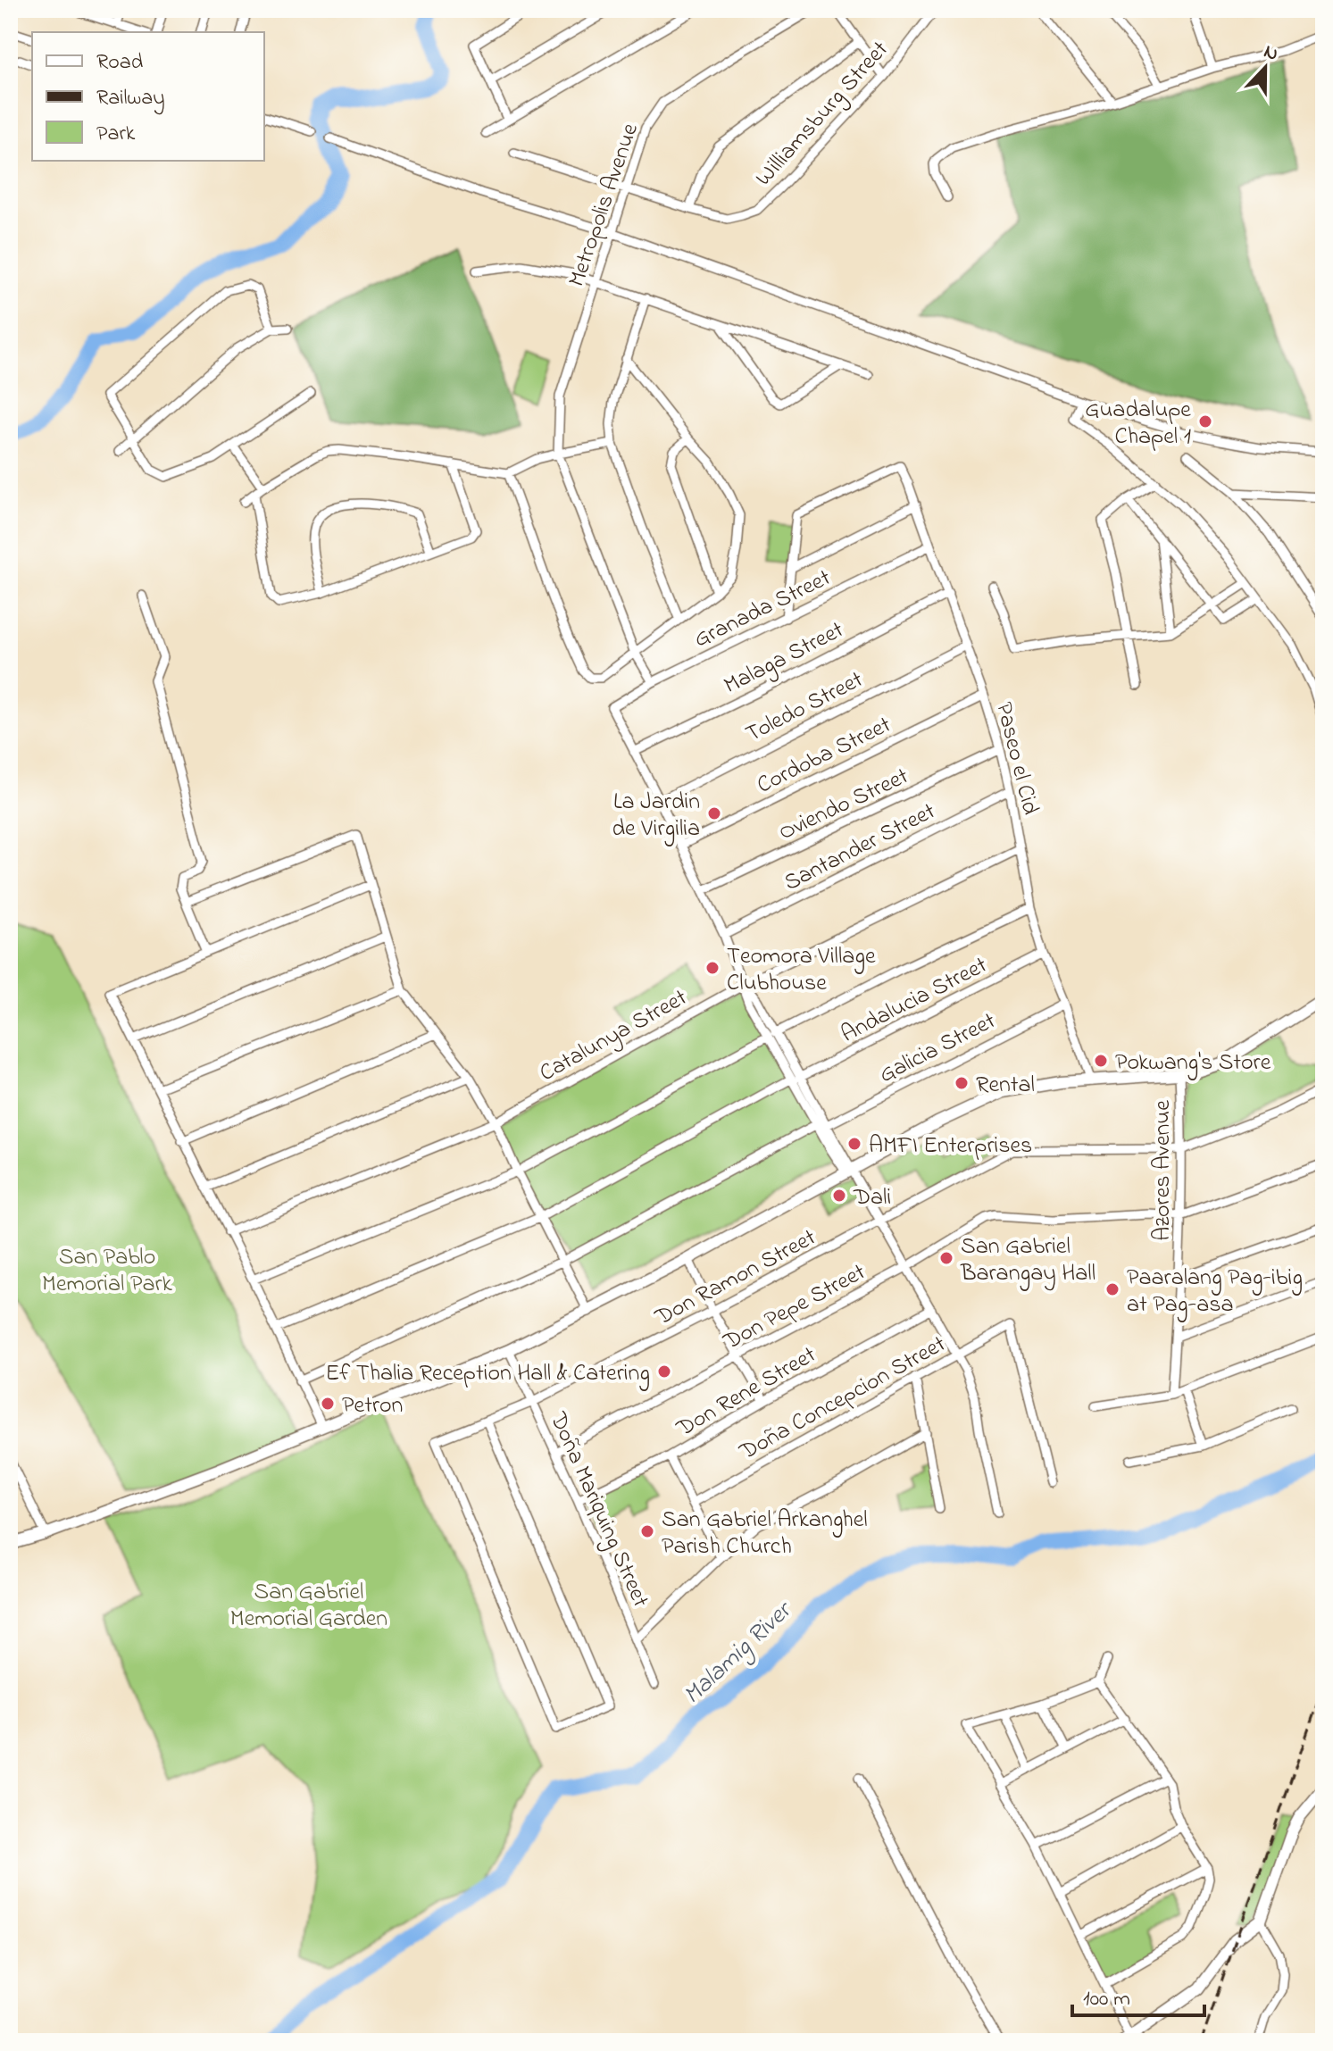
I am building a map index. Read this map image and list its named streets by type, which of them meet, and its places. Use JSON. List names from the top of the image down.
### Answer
{
  "streets": {
    "street": [
      "Williamsburg Street",
      "Metropolis Avenue",
      "Granada Street",
      "Malaga Street",
      "Toledo Street",
      "Cordoba Street",
      "Paseo el Cid",
      "Oviendo Street",
      "Santander Street",
      "Andalucia Street",
      "Catalunya Street",
      "Galicia Street",
      "Azores Avenue",
      "Don Ramon Street",
      "Don Pepe Street",
      "Don Rene Street",
      "Doña Concepcion Street",
      "Doña Mariquing Street"
    ]
  },
  "crossings": [
    ["Williamsburg Street", "Metropolis Avenue"],
    ["Granada Street", "Malaga Street"],
    ["Granada Street", "Paseo el Cid"],
    ["Malaga Street", "Paseo el Cid"],
    ["Toledo Street", "Paseo el Cid"],
    ["Cordoba Street", "Paseo el Cid"],
    ["Paseo el Cid", "Oviendo Street"],
    ["Paseo el Cid", "Santander Street"],
    ["Paseo el Cid", "Andalucia Street"],
    ["Paseo el Cid", "Catalunya Street"],
    ["Paseo el Cid", "Galicia Street"],
    ["Azores Avenue", "Don Ramon Street"],
    ["Azores Avenue", "Don Pepe Street"],
    ["Don Ramon Street", "Doña Mariquing Street"],
    ["Don Pepe Street", "Doña Mariquing Street"],
    ["Don Rene Street", "Doña Mariquing Street"]
  ],
  "water": ["Malamig River"],
  "parks": ["San Pablo Memorial Park", "San Gabriel Memorial Garden"],
  "places": [
    "Guadalupe Chapel 1",
    "La Jardin de Virgilia",
    "Teomora Village Clubhouse",
    "Pokwang's Store",
    "Rental",
    "AMFI Enterprises",
    "Dali",
    "San Gabriel Barangay Hall",
    "Paaralang Pag-ibig at Pag-asa",
    "Ef Thalia Reception Hall & Catering",
    "Petron",
    "San Gabriel Arkanghel Parish Church"
  ],
  "legend": ["Road", "Railway", "Park"],
  "scale_bar": "100 m",
  "north": "top"
}
